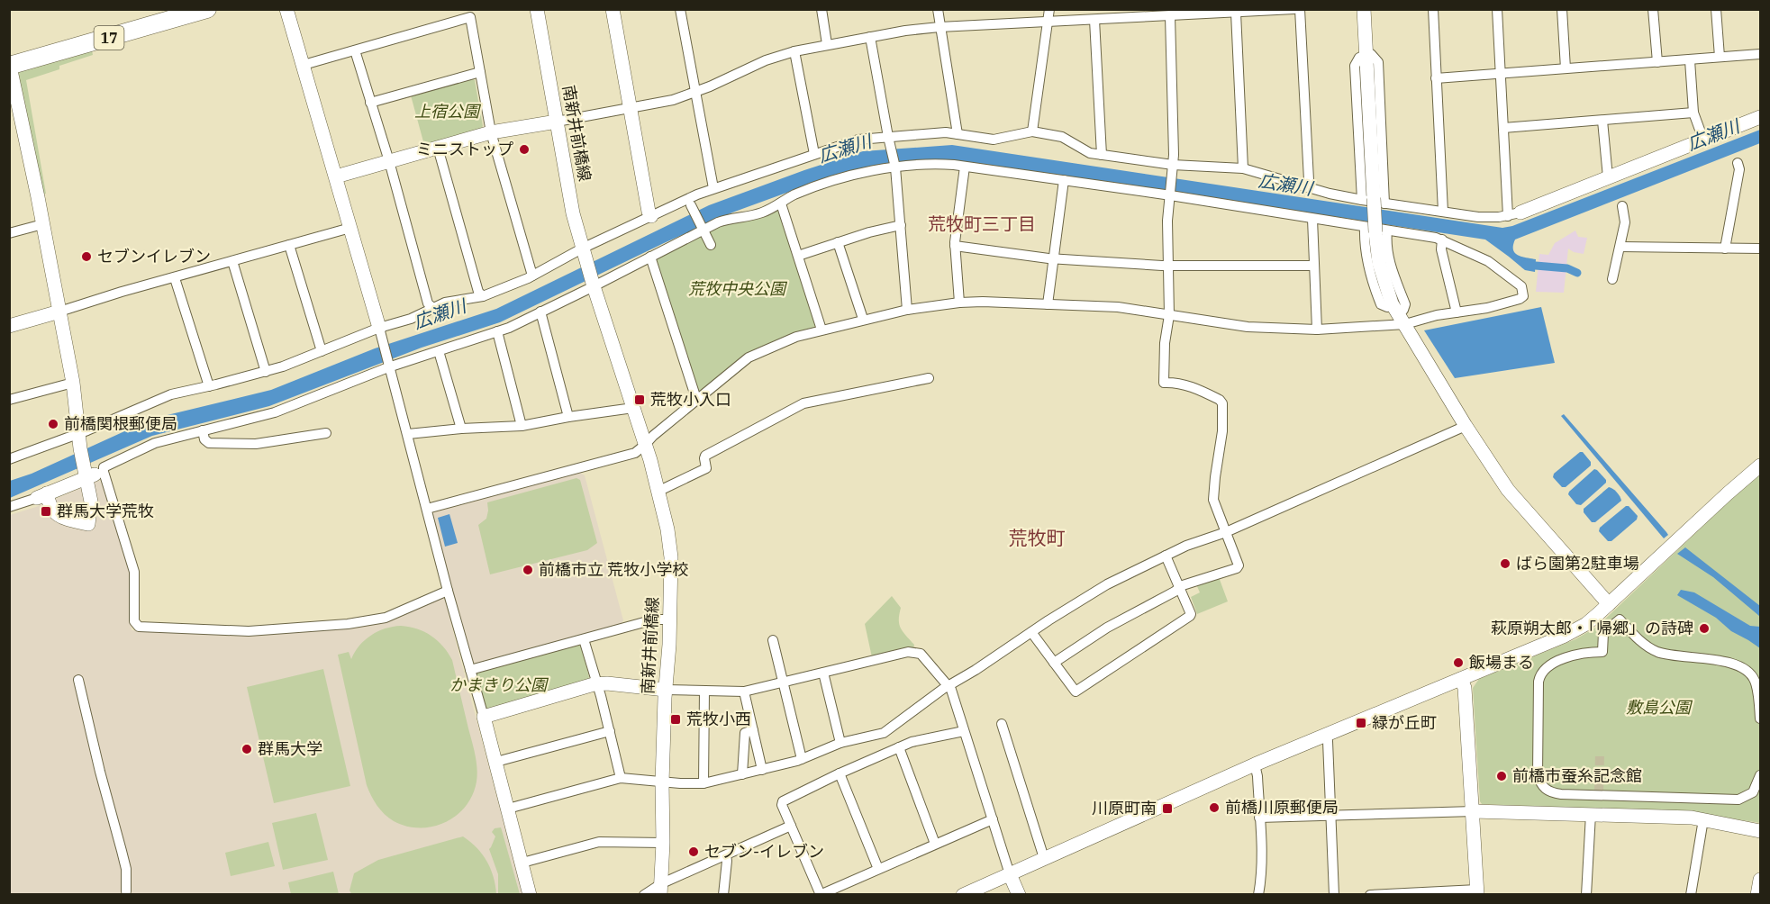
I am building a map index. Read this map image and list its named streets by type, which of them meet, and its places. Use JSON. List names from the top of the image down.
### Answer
{
  "streets": {
    "highway": ["17"],
    "street": ["南新井前橋線"]
  },
  "districts": ["荒牧町三丁目", "荒牧町"],
  "water": ["広瀬川"],
  "parks": [
    "上宿公園",
    "荒牧中央公園",
    "かまきり公園",
    "敷島公園"
  ],
  "places": {
    "other": [
      "ミニストップ",
      "セブンイレブン",
      "前橋関根郵便局",
      "ばら園第2駐車場",
      "前橋市立 荒牧小学校",
      "萩原朔太郎・「帰郷」の詩碑",
      "飯場まる",
      "群馬大学",
      "前橋市蚕糸記念館",
      "前橋川原郵便局",
      "セブン-イレブン"
    ],
    "transit": [
      "荒牧小入口",
      "群馬大学荒牧",
      "荒牧小西",
      "緑が丘町",
      "川原町南"
    ]
  }
}
